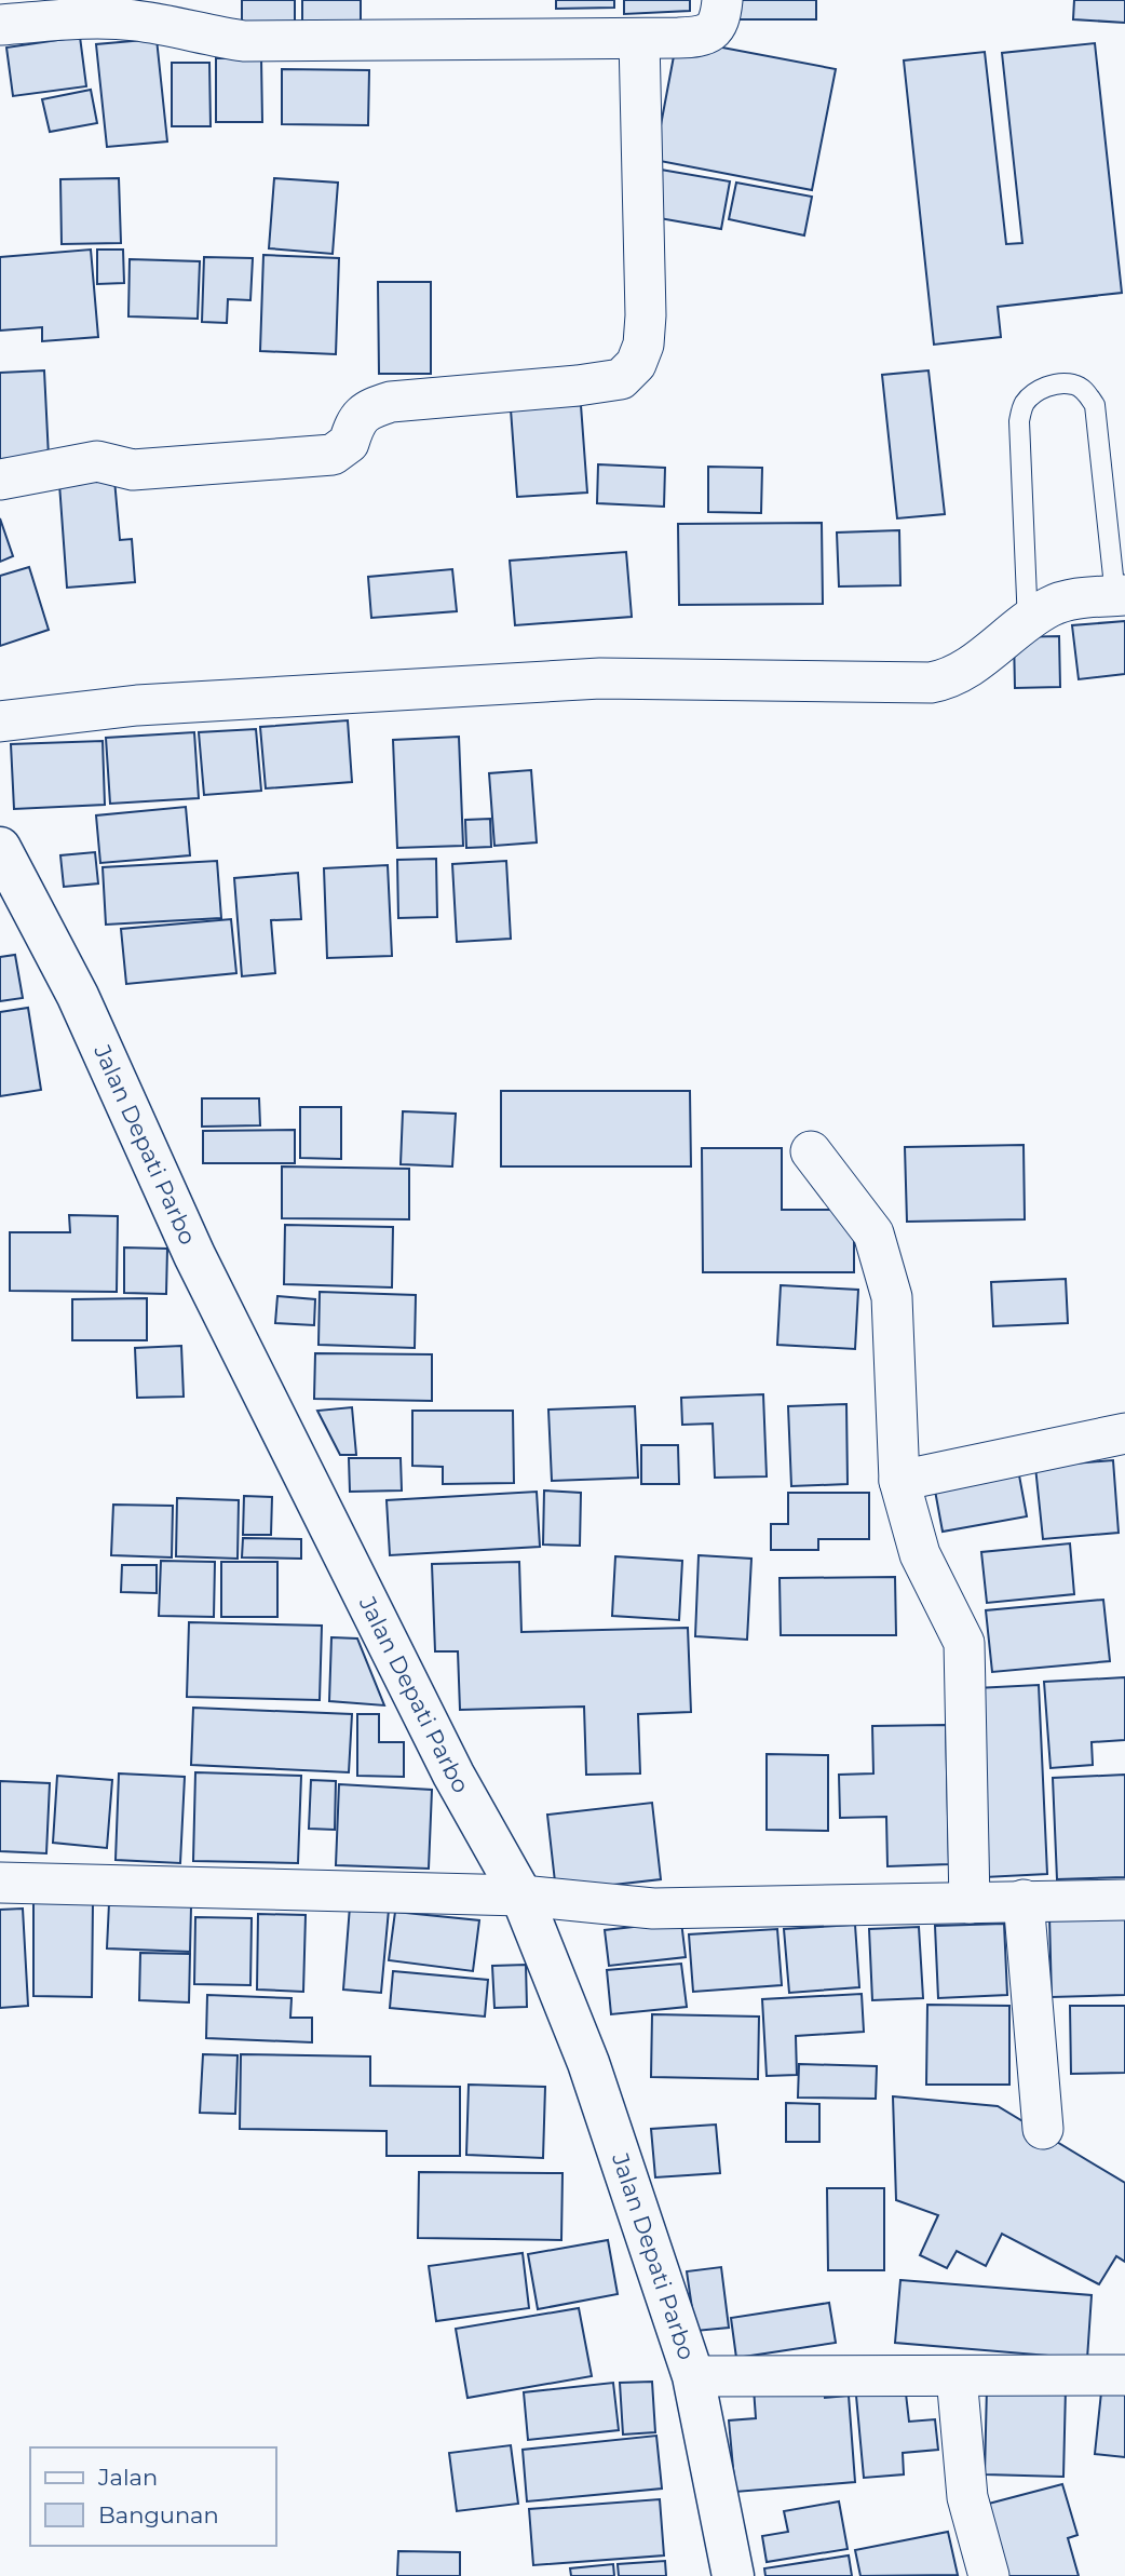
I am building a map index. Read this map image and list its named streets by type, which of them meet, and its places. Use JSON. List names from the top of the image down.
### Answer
{
  "streets": {
    "main road": ["Jalan Depati Parbo"]
  },
  "legend": ["Jalan", "Bangunan"]
}
